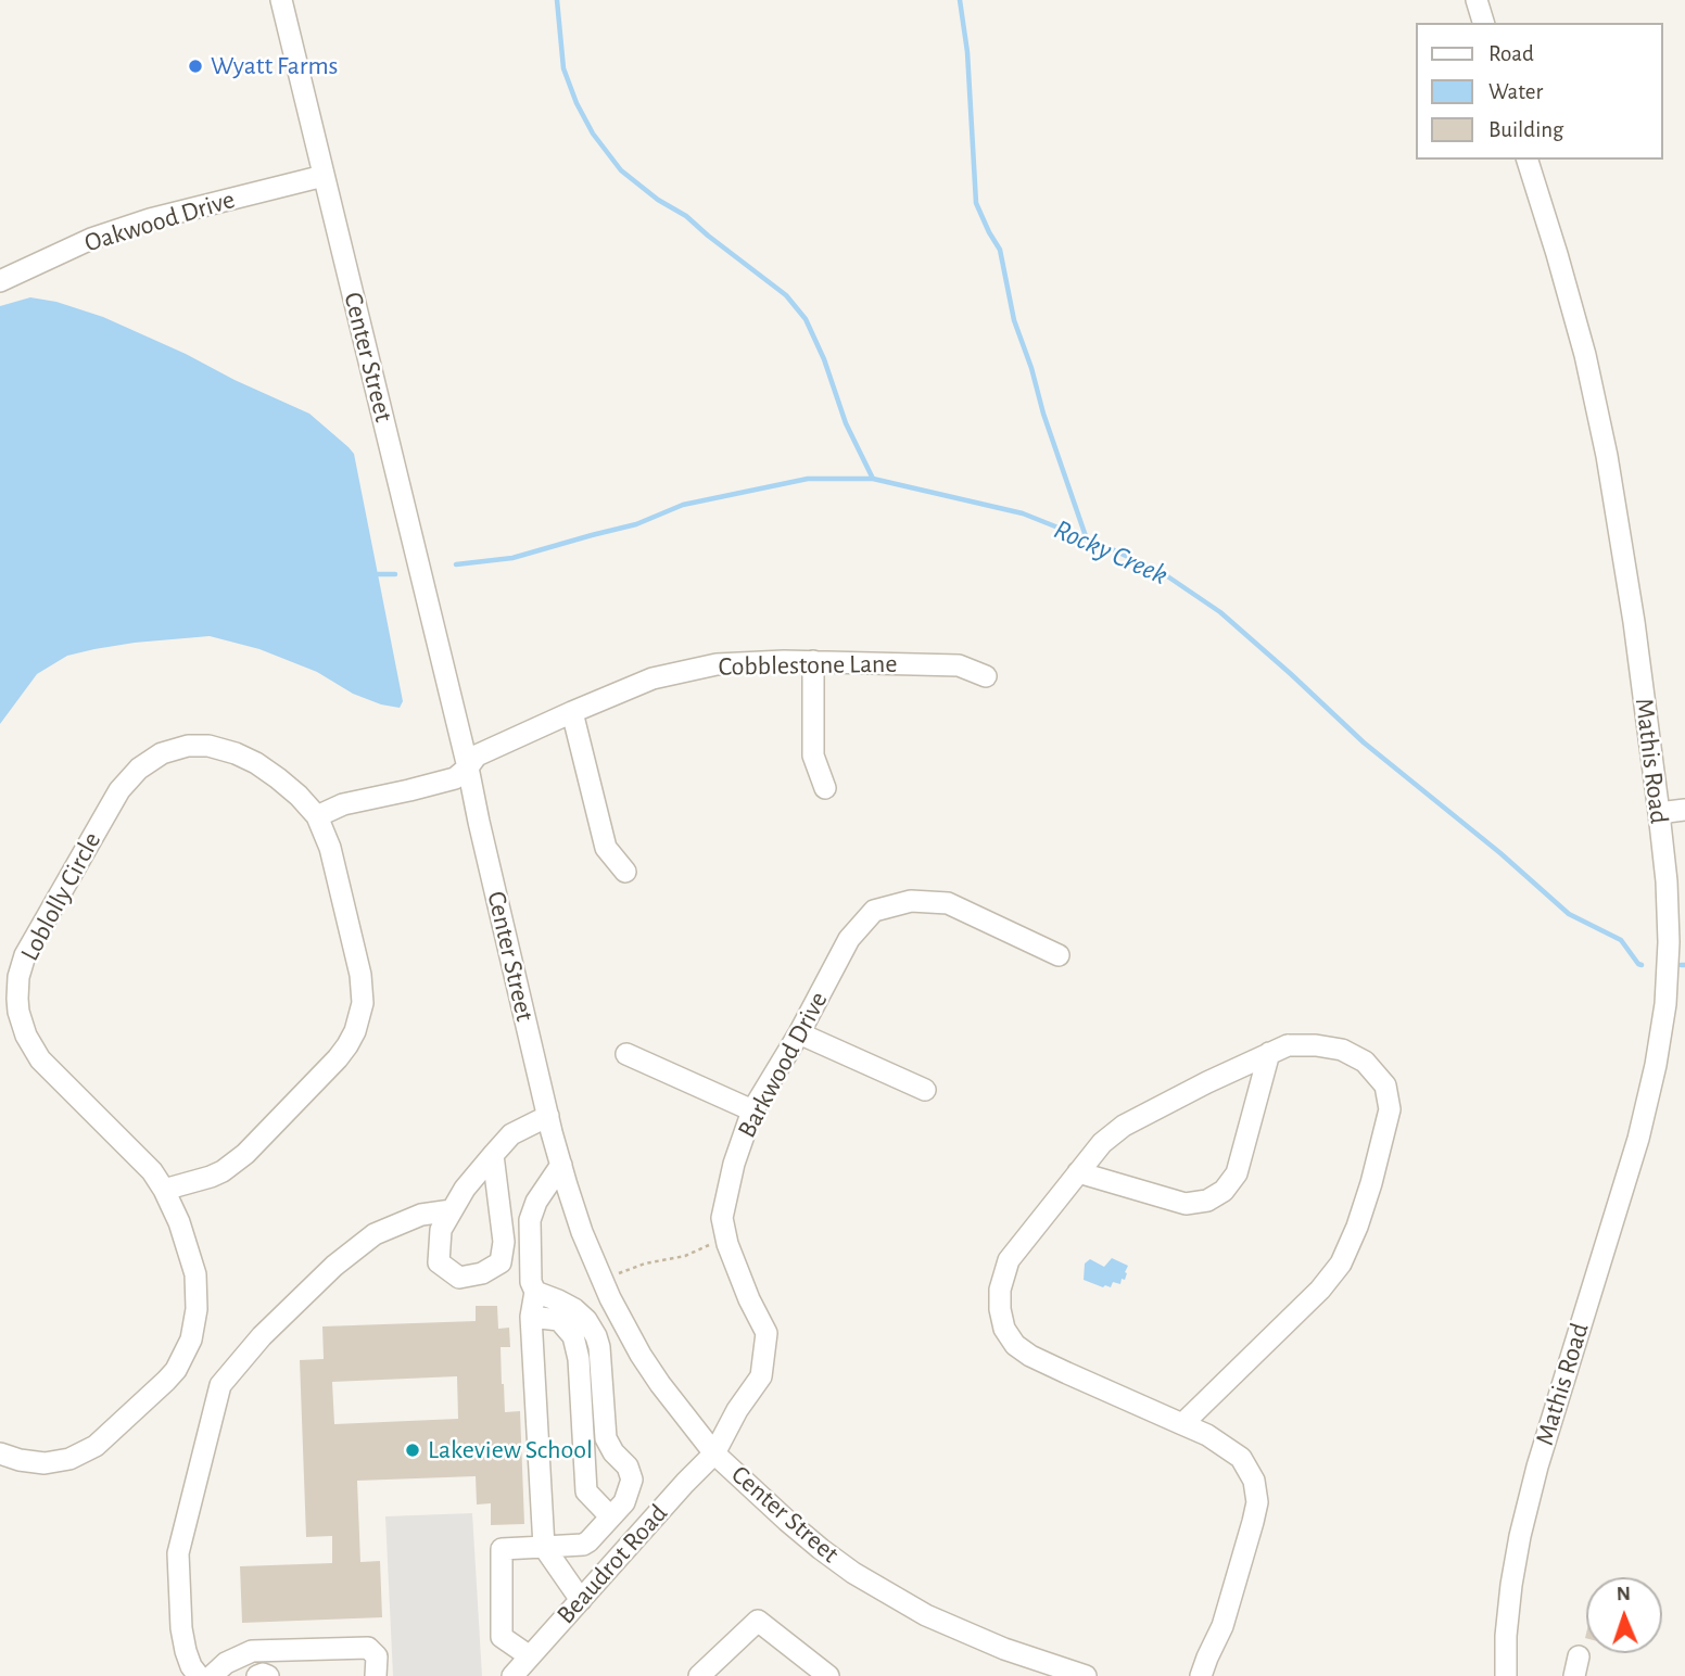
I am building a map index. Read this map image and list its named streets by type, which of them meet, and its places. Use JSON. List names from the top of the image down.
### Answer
{
  "streets": {
    "street": [
      "Oakwood Drive",
      "Center Street",
      "Cobblestone Lane",
      "Mathis Road",
      "Loblolly Circle",
      "Barkwood Drive",
      "Beaudrot Road"
    ]
  },
  "crossings": [
    ["Oakwood Drive", "Center Street"],
    ["Center Street", "Cobblestone Lane"],
    ["Center Street", "Barkwood Drive"],
    ["Center Street", "Beaudrot Road"],
    ["Barkwood Drive", "Beaudrot Road"]
  ],
  "water": ["Rocky Creek"],
  "places": ["Wyatt Farms", "Lakeview School"],
  "legend": ["Road", "Water", "Building"],
  "north": "top"
}
